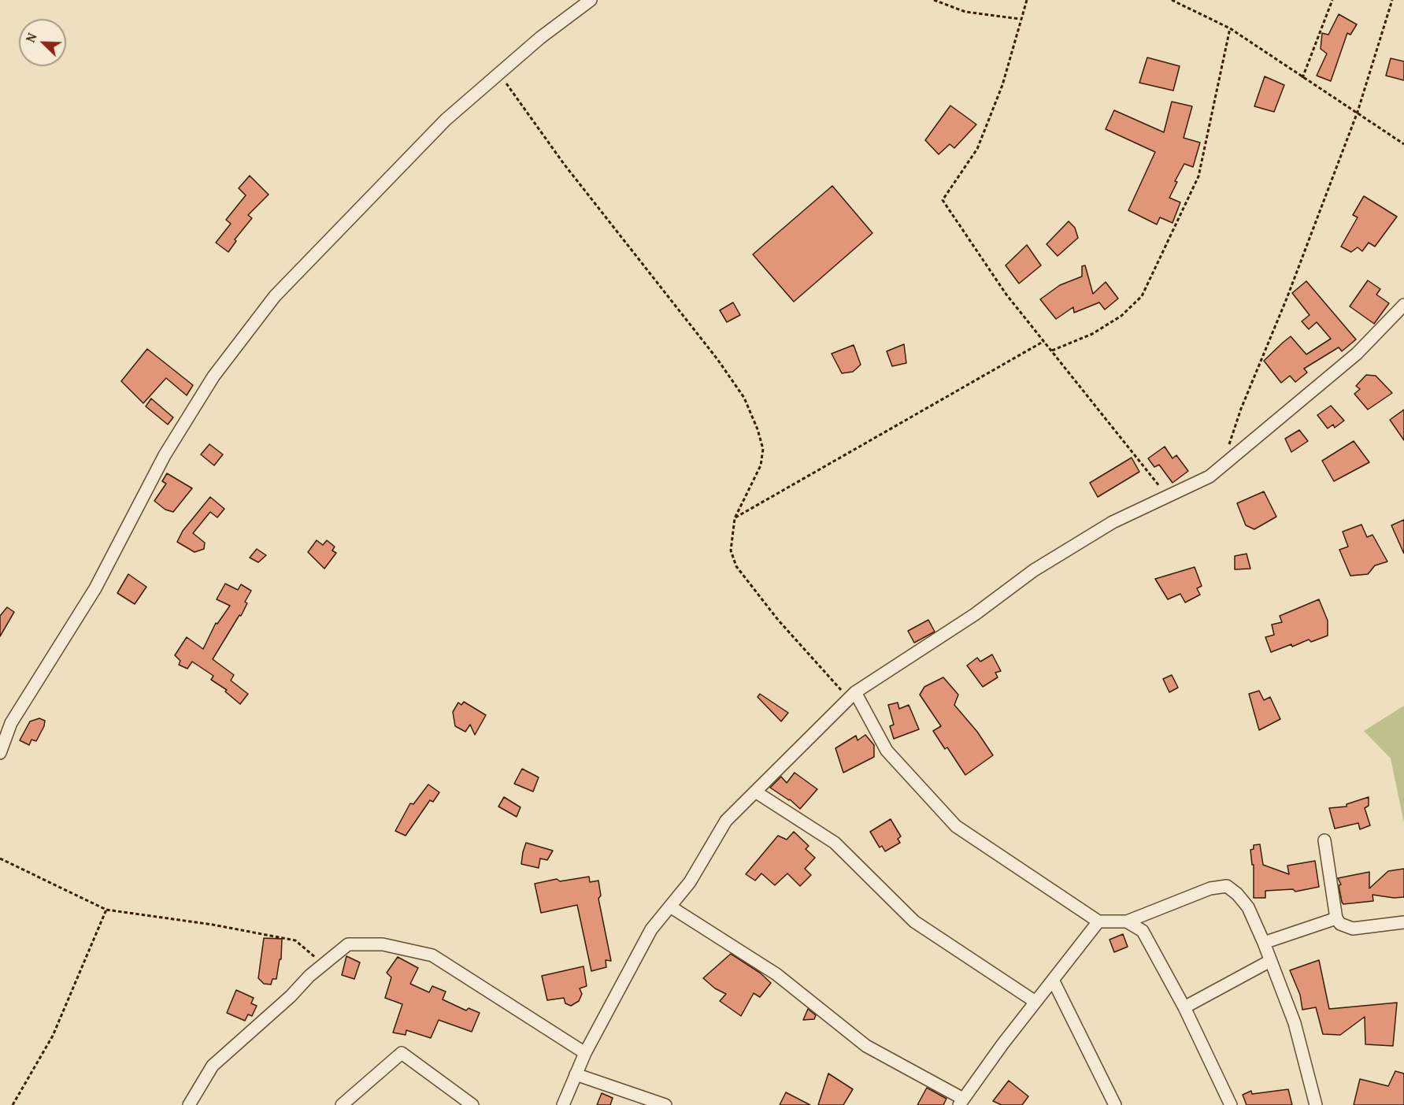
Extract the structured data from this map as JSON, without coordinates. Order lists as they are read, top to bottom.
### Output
{
  "north": "top left"
}
